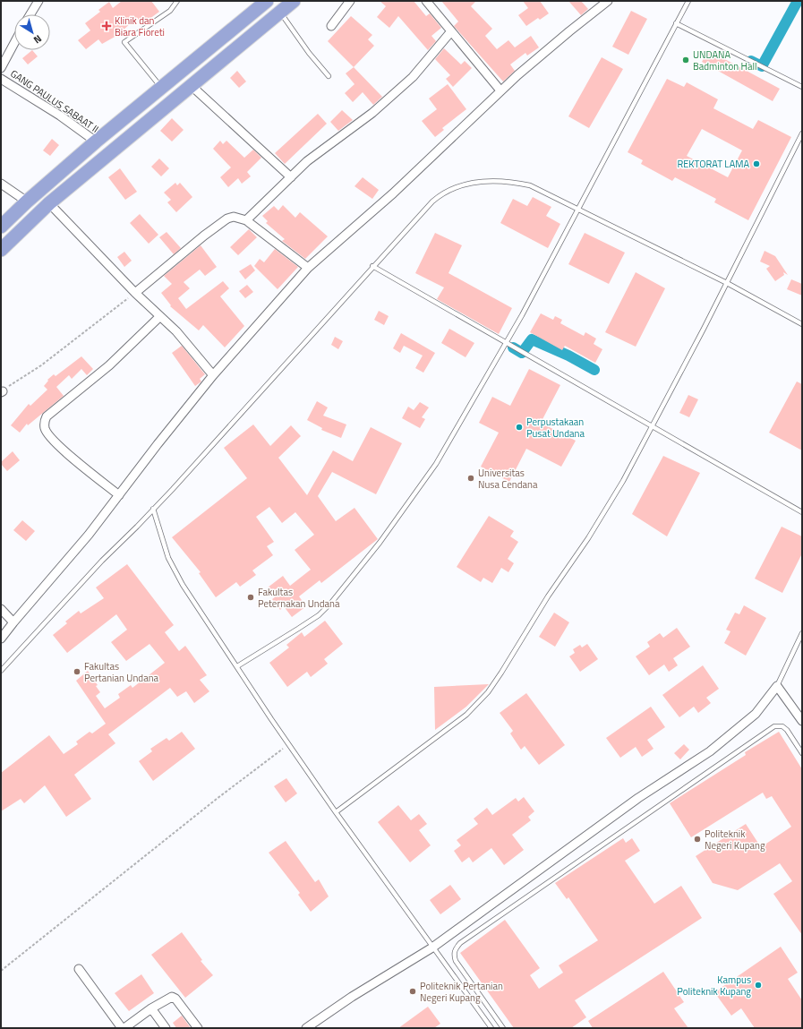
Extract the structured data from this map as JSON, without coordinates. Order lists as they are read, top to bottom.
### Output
{
  "streets": {
    "street": ["GANG PAULUS SABAAT II"]
  },
  "places": {
    "health": ["Klinik dan Biara Fioreti"],
    "other": [
      "UNDANA Badminton Hall",
      "REKTORAT LAMA",
      "Perpustakaan Pusat Undana",
      "Universitas Nusa Cendana",
      "Fakultas Peternakan Undana",
      "Fakultas Pertanian Undana",
      "Politeknik Negeri Kupang",
      "Kampus Politeknik Kupang",
      "Politeknik Pertanian Negeri Kupang"
    ]
  },
  "north": "bottom right"
}
